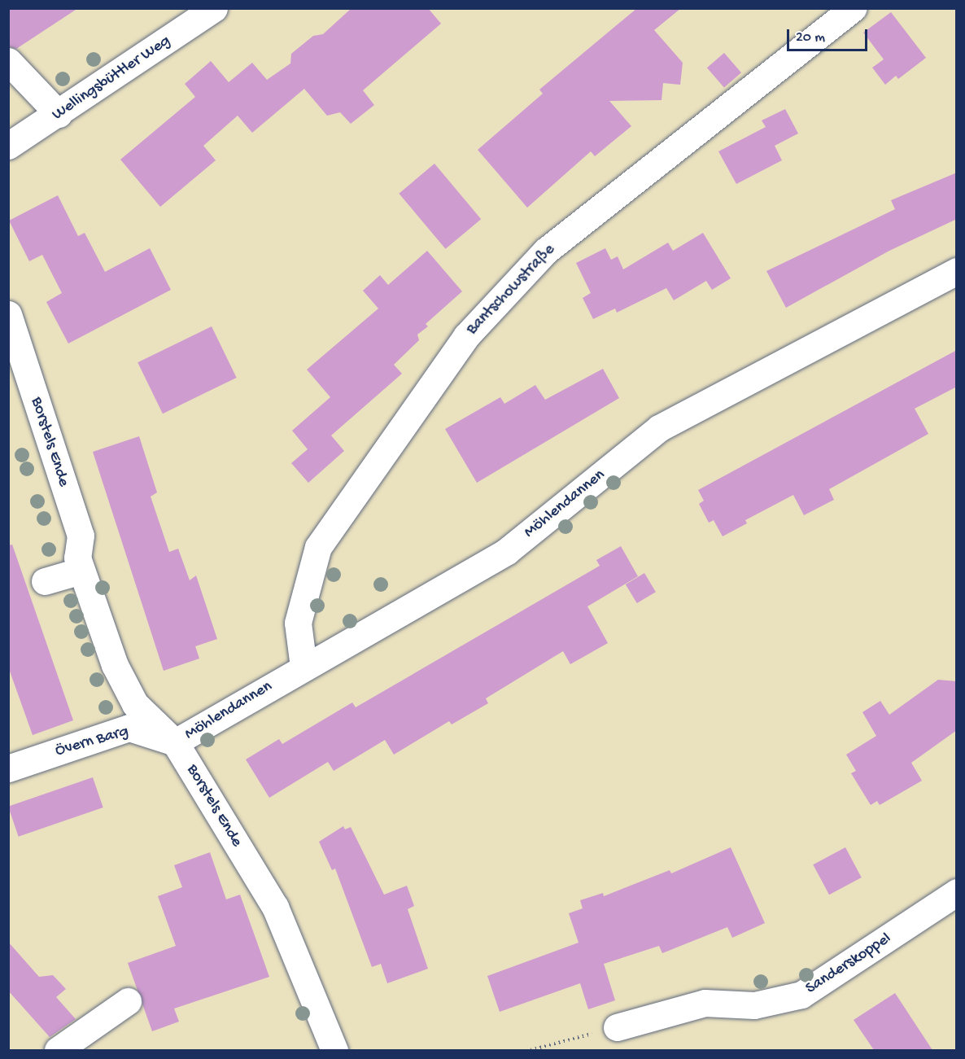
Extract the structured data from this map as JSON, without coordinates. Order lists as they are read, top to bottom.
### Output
{
  "streets": {
    "street": [
      "Wellingsbüttler Weg",
      "Bantschowstraße",
      "Borstels Ende",
      "Möhlendannen",
      "Övern Barg",
      "Sanderskoppel"
    ]
  },
  "crossings": [
    ["Bantschowstraße", "Möhlendannen"],
    ["Borstels Ende", "Möhlendannen"],
    ["Borstels Ende", "Övern Barg"],
    ["Möhlendannen", "Övern Barg"]
  ],
  "scale_bar": "20 m"
}
